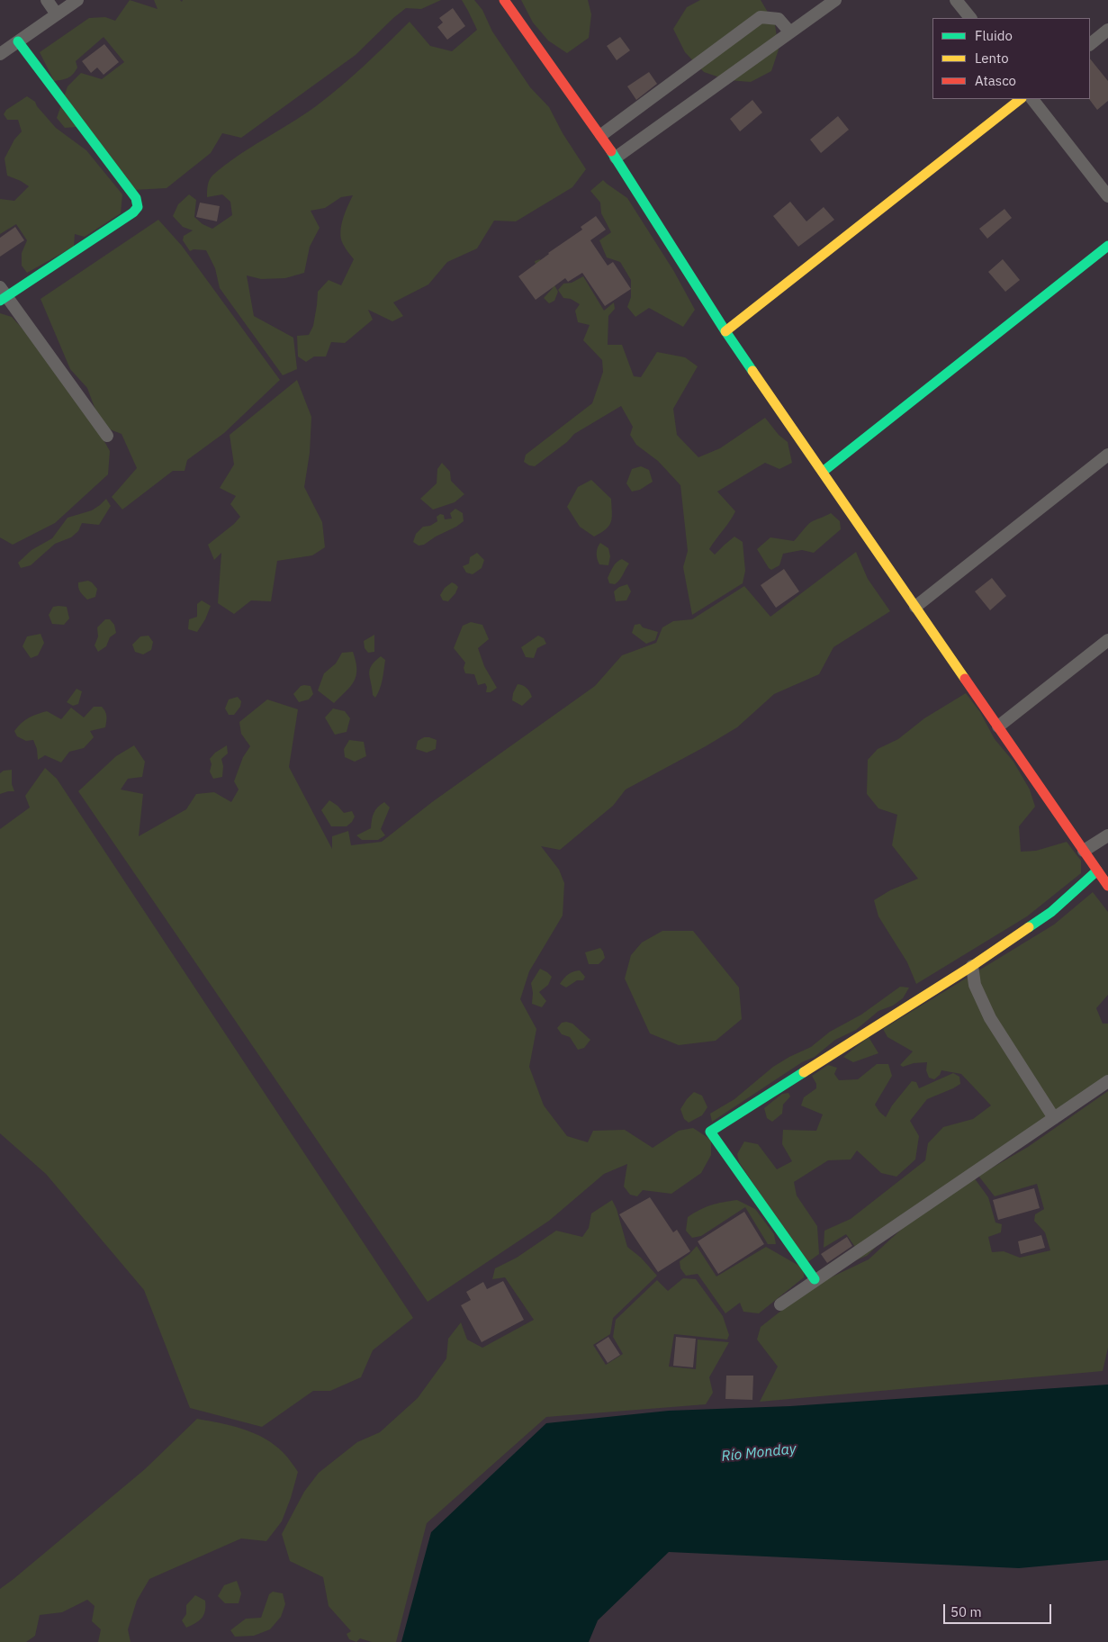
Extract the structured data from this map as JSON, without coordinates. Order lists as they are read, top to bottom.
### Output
{
  "water": ["Río Monday"],
  "legend": ["Fluido", "Lento", "Atasco"],
  "scale_bar": "50 m"
}
